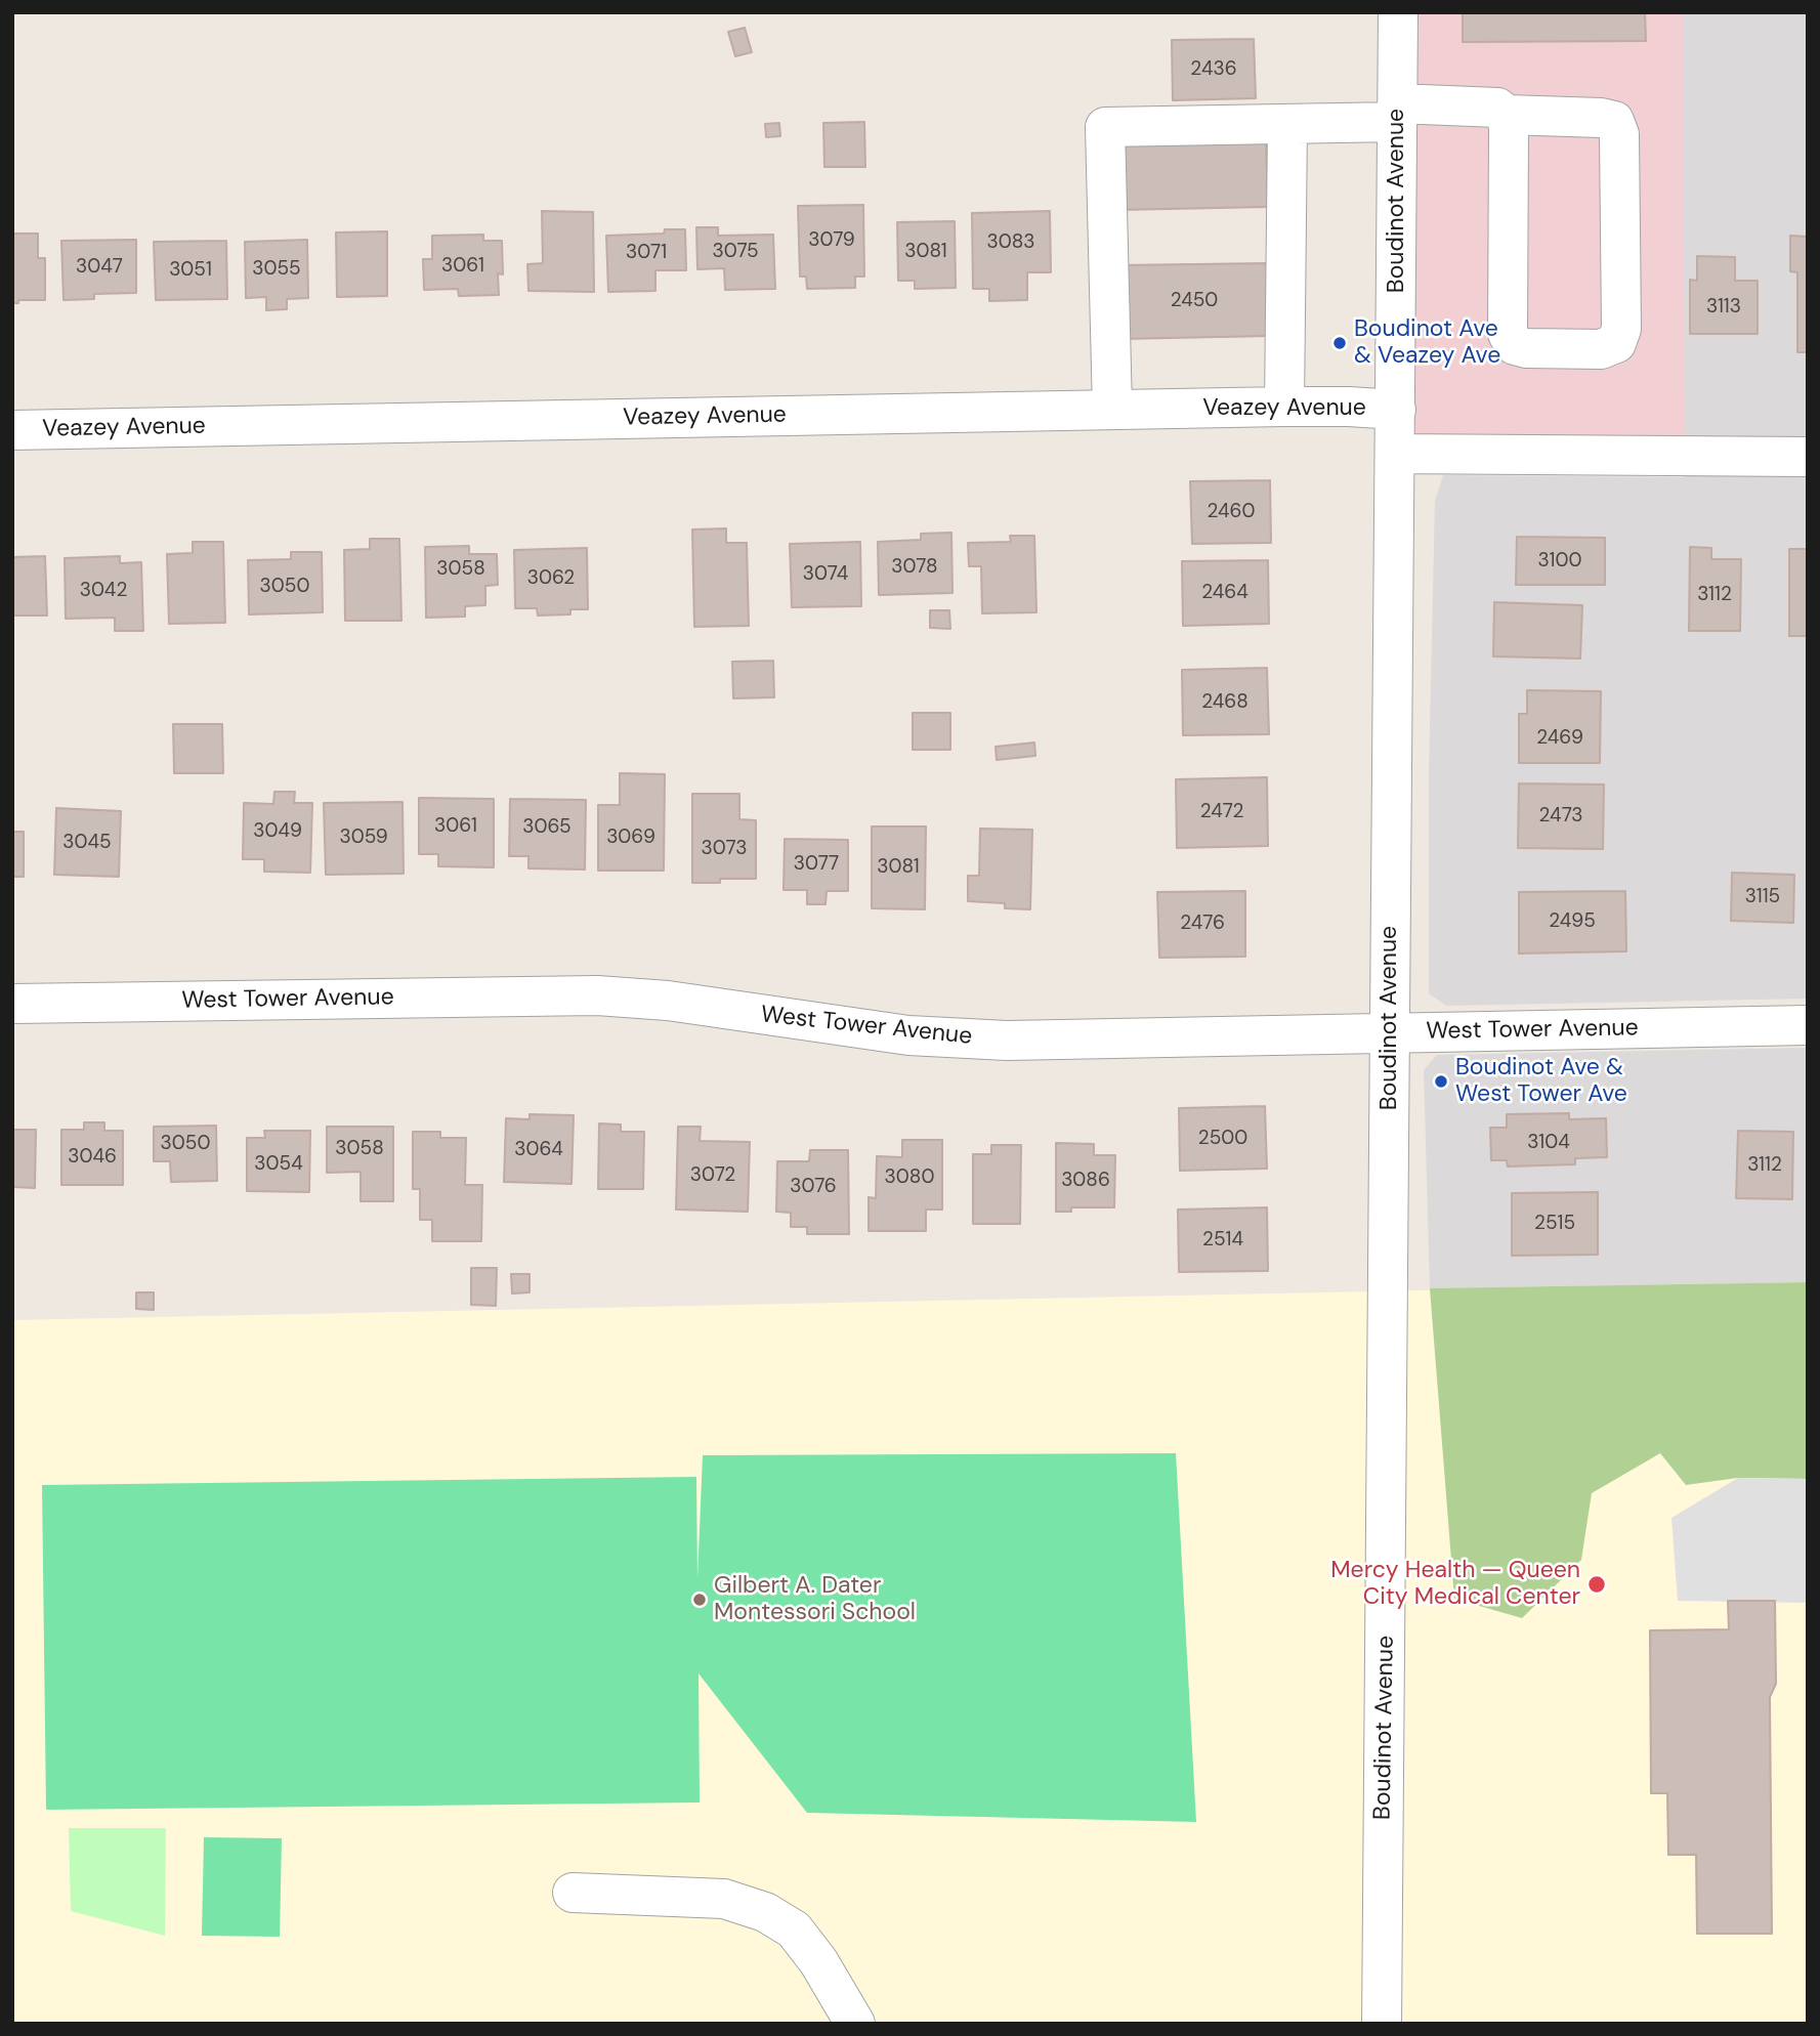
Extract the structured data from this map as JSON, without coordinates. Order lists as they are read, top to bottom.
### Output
{
  "streets": {
    "street": ["Boudinot Avenue", "Veazey Avenue", "West Tower Avenue"]
  },
  "crossings": [
    ["Boudinot Avenue", "Veazey Avenue"],
    ["Boudinot Avenue", "West Tower Avenue"]
  ],
  "places": [
    "Boudinot Ave & Veazey Ave",
    "Boudinot Ave & West Tower Ave",
    "Mercy Health — Queen City Medical Center",
    "Gilbert A. Dater Montessori School"
  ],
  "house_numbers": [
    "2436",
    "3079",
    "3083",
    "3075",
    "3081",
    "3071",
    "3061",
    "3047",
    "3055",
    "3051",
    "2450",
    "3113",
    "2460",
    "3100",
    "3078",
    "3058",
    "3074",
    "3062",
    "3050",
    "3042",
    "2464",
    "3112",
    "2468",
    "2469",
    "2472",
    "2473",
    "3061",
    "3065",
    "3049",
    "3059",
    "3069",
    "3045",
    "3073",
    "3077",
    "3081",
    "3115",
    "2495",
    "2476",
    "2500",
    "3104",
    "3050",
    "3058",
    "3064",
    "3046",
    "3054",
    "3112",
    "3072",
    "3080",
    "3086",
    "3076",
    "2515",
    "2514"
  ]
}
